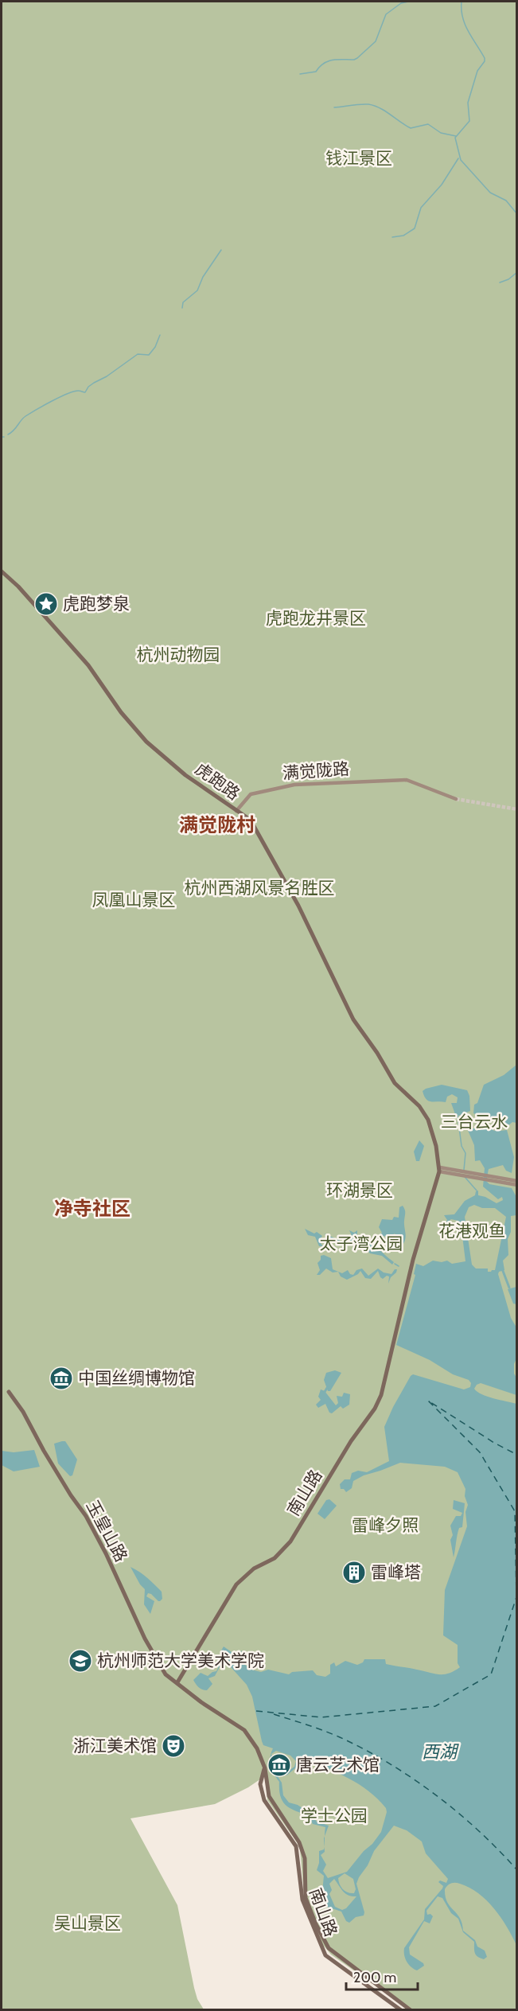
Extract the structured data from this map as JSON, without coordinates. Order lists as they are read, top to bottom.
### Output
{
  "streets": {
    "main road": [
      "满觉陇路",
      "虎跑路",
      "南山路",
      "玉皇山路"
    ]
  },
  "crossings": [
    ["满觉陇路", "虎跑路"],
    ["虎跑路", "南山路"],
    ["南山路", "玉皇山路"]
  ],
  "districts": ["满觉陇村", "净寺社区"],
  "water": ["西湖"],
  "parks": [
    "钱江景区",
    "虎跑龙井景区",
    "杭州动物园",
    "杭州西湖风景名胜区",
    "凤凰山景区",
    "三台云水",
    "环湖景区",
    "花港观鱼",
    "太子湾公园",
    "雷峰夕照",
    "学士公园",
    "吴山景区"
  ],
  "places": {
    "place": ["虎跑梦泉"],
    "museum": ["中国丝绸博物馆", "唐云艺术馆"],
    "building": ["雷峰塔"],
    "school or university": ["杭州师范大学美术学院"],
    "theatre": ["浙江美术馆"]
  },
  "scale_bar": "200 m"
}
